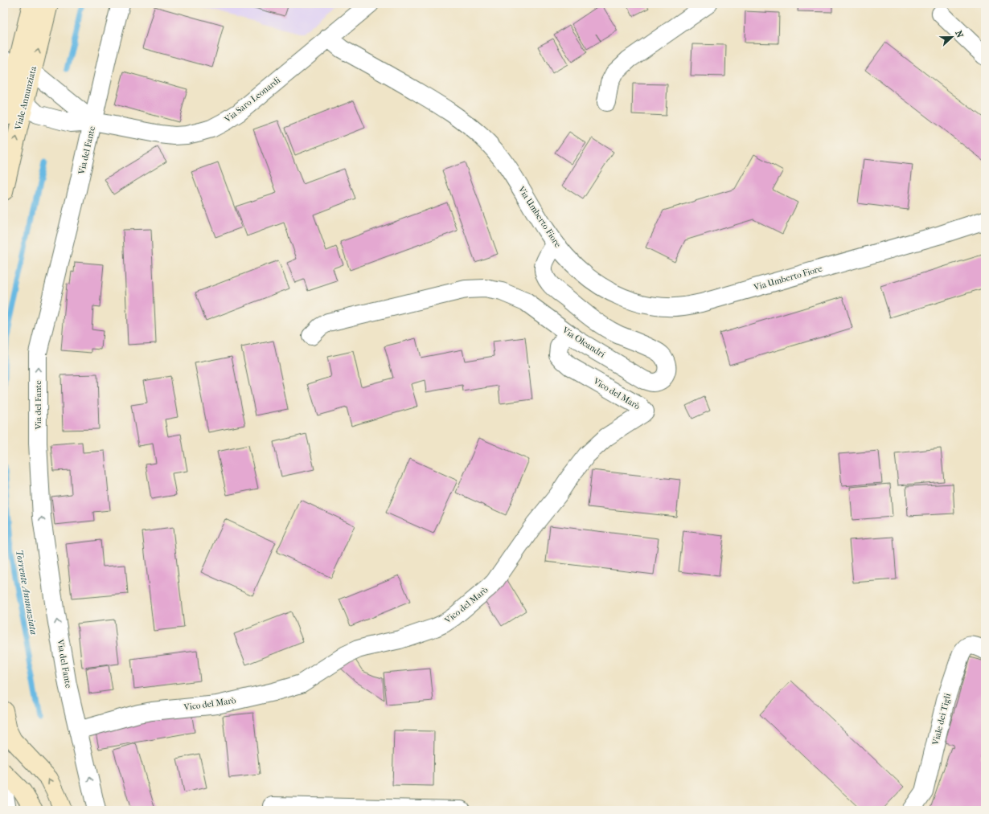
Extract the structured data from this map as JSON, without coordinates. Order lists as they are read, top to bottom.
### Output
{
  "streets": {
    "main road": ["Viale Annunziata"],
    "street": [
      "Via Saro Leonardi",
      "Via del Fante",
      "Via Umberto Fiore",
      "Via Oleandri",
      "Vico del Marò",
      "Viale dei Tigli"
    ]
  },
  "crossings": [
    ["Via Saro Leonardi", "Via del Fante"],
    ["Via Saro Leonardi", "Via Umberto Fiore"],
    ["Via del Fante", "Vico del Marò"],
    ["Via Umberto Fiore", "Via Oleandri"],
    ["Via Oleandri", "Vico del Marò"]
  ],
  "one_way": ["Via del Fante"],
  "water": ["Torrente Annunziata"],
  "north": "right"
}
